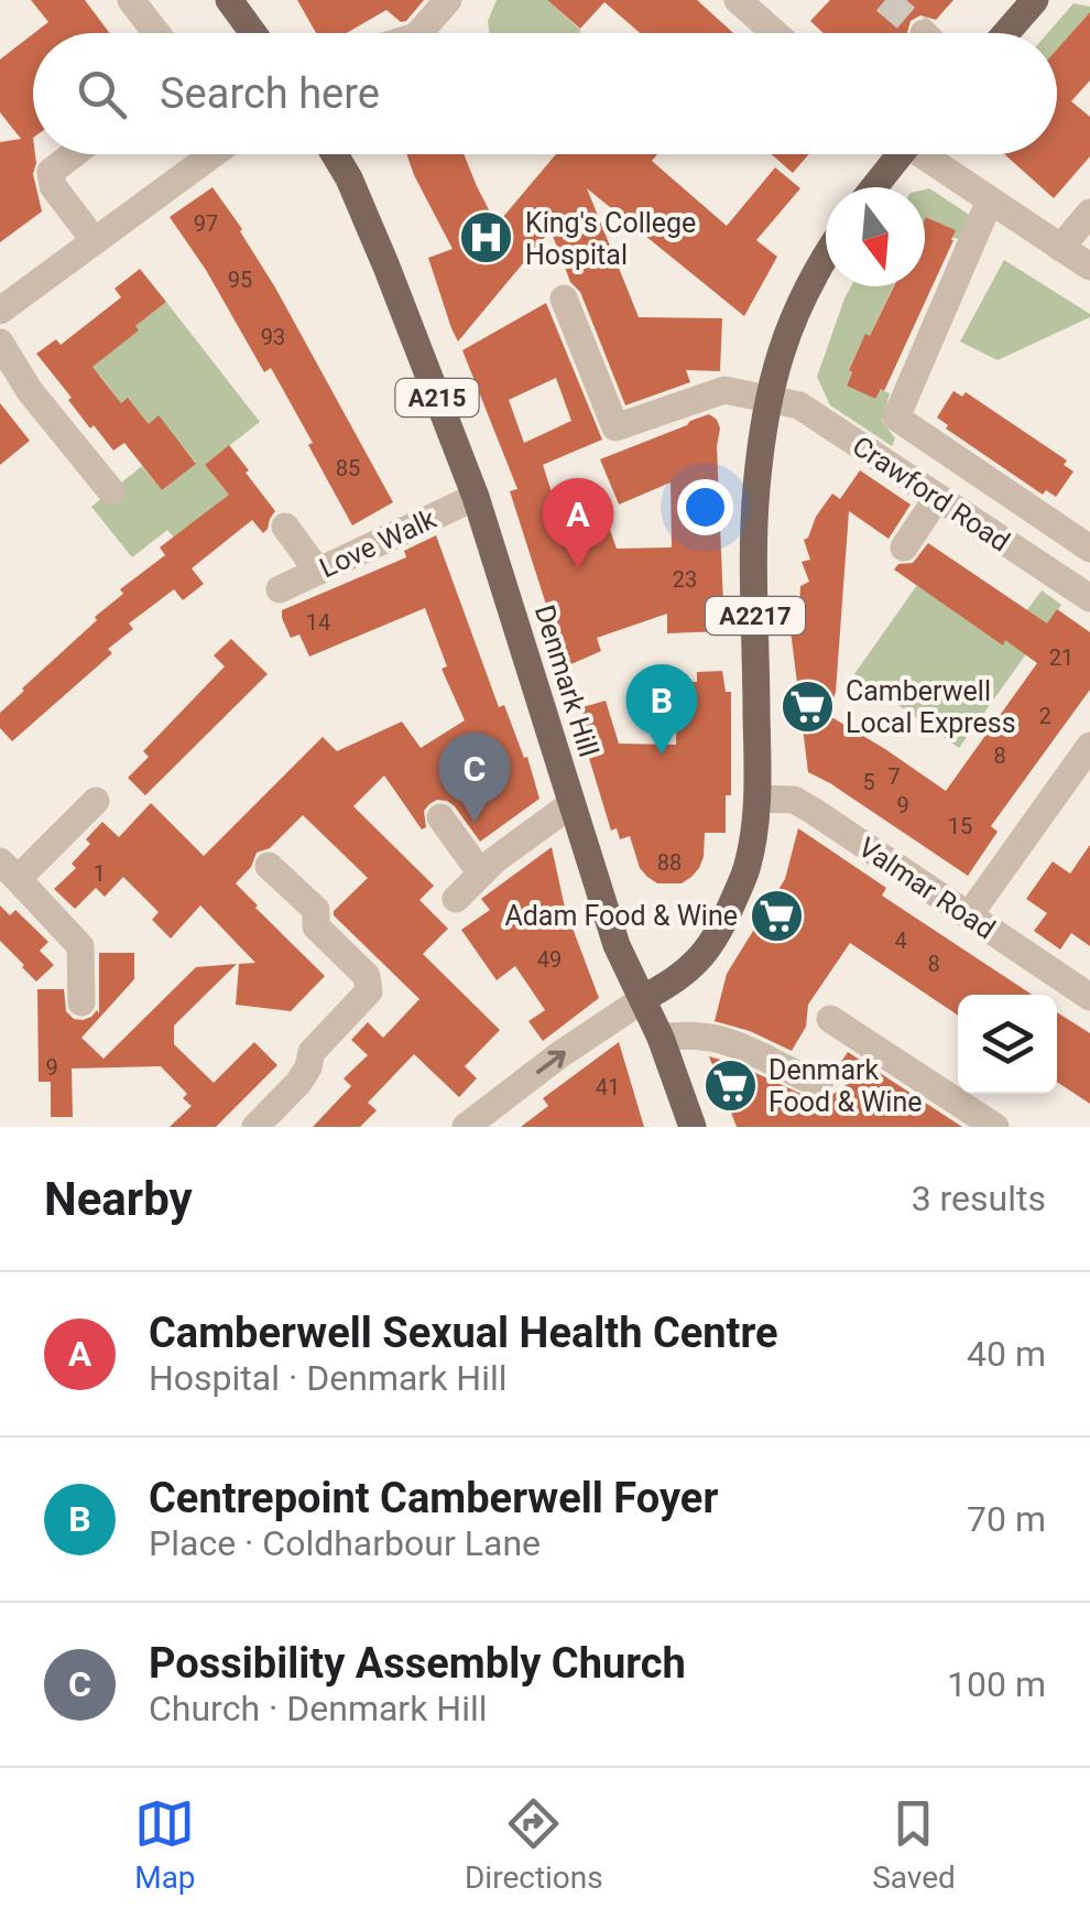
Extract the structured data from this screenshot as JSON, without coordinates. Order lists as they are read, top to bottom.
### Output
{
  "streets": {
    "main road": ["A215", "A2217", "Denmark Hill"],
    "street": ["Crawford Road", "Love Walk", "Valmar Road"]
  },
  "crossings": [
    ["Crawford Road", "A2217"],
    ["Love Walk", "Denmark Hill"],
    ["A2217", "Denmark Hill"],
    ["A2217", "Valmar Road"]
  ],
  "places": {
    "hospital": ["King's College Hospital"],
    "supermarket": ["Camberwell Local Express", "Adam Food & Wine", "Denmark Food & Wine"]
  },
  "house_numbers": [
    "97",
    "95",
    "93",
    "85",
    "23",
    "14",
    "21",
    "2",
    "8",
    "7",
    "5",
    "9",
    "15",
    "88",
    "1",
    "4",
    "49",
    "8",
    "9",
    "41"
  ],
  "north": "bottom",
  "page": {
    "search": "Search here",
    "pins": ["A", "B", "C"],
    "heading": ["Nearby", "3 results"],
    "list": [
      {
        "mark": "A",
        "name": "Camberwell Sexual Health Centre",
        "note": "Hospital · Denmark Hill",
        "value": "40 m"
      },
      {
        "mark": "B",
        "name": "Centrepoint Camberwell Foyer",
        "note": "Place · Coldharbour Lane",
        "value": "70 m"
      },
      {
        "mark": "C",
        "name": "Possibility Assembly Church",
        "note": "Church · Denmark Hill",
        "value": "100 m"
      }
    ],
    "nav": ["Map", "Directions", "Saved"]
  }
}
